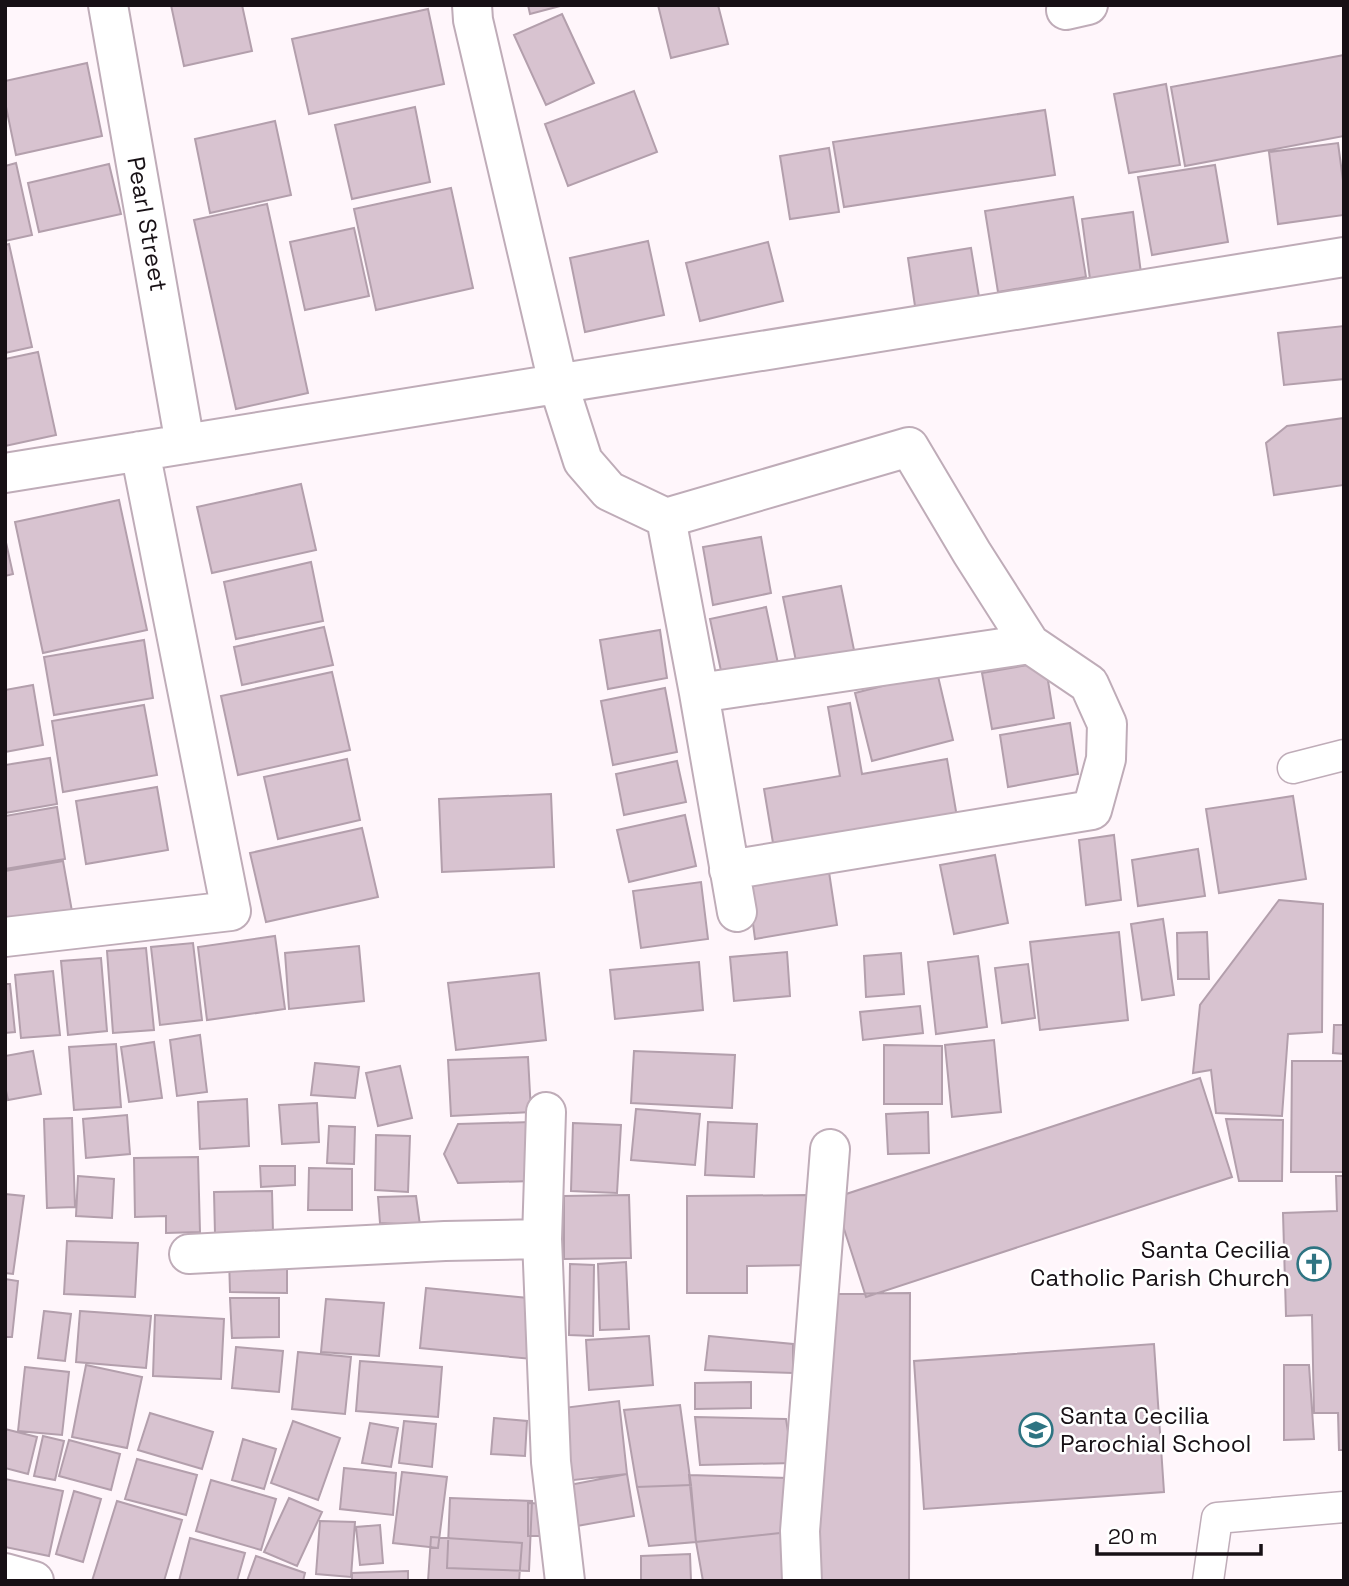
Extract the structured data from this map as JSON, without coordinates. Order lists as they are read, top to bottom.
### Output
{
  "streets": {
    "street": ["Pearl Street"]
  },
  "places": {
    "church": ["Santa Cecilia Catholic Parish Church"],
    "school or university": ["Santa Cecilia Parochial School"]
  },
  "scale_bar": "20 m"
}
